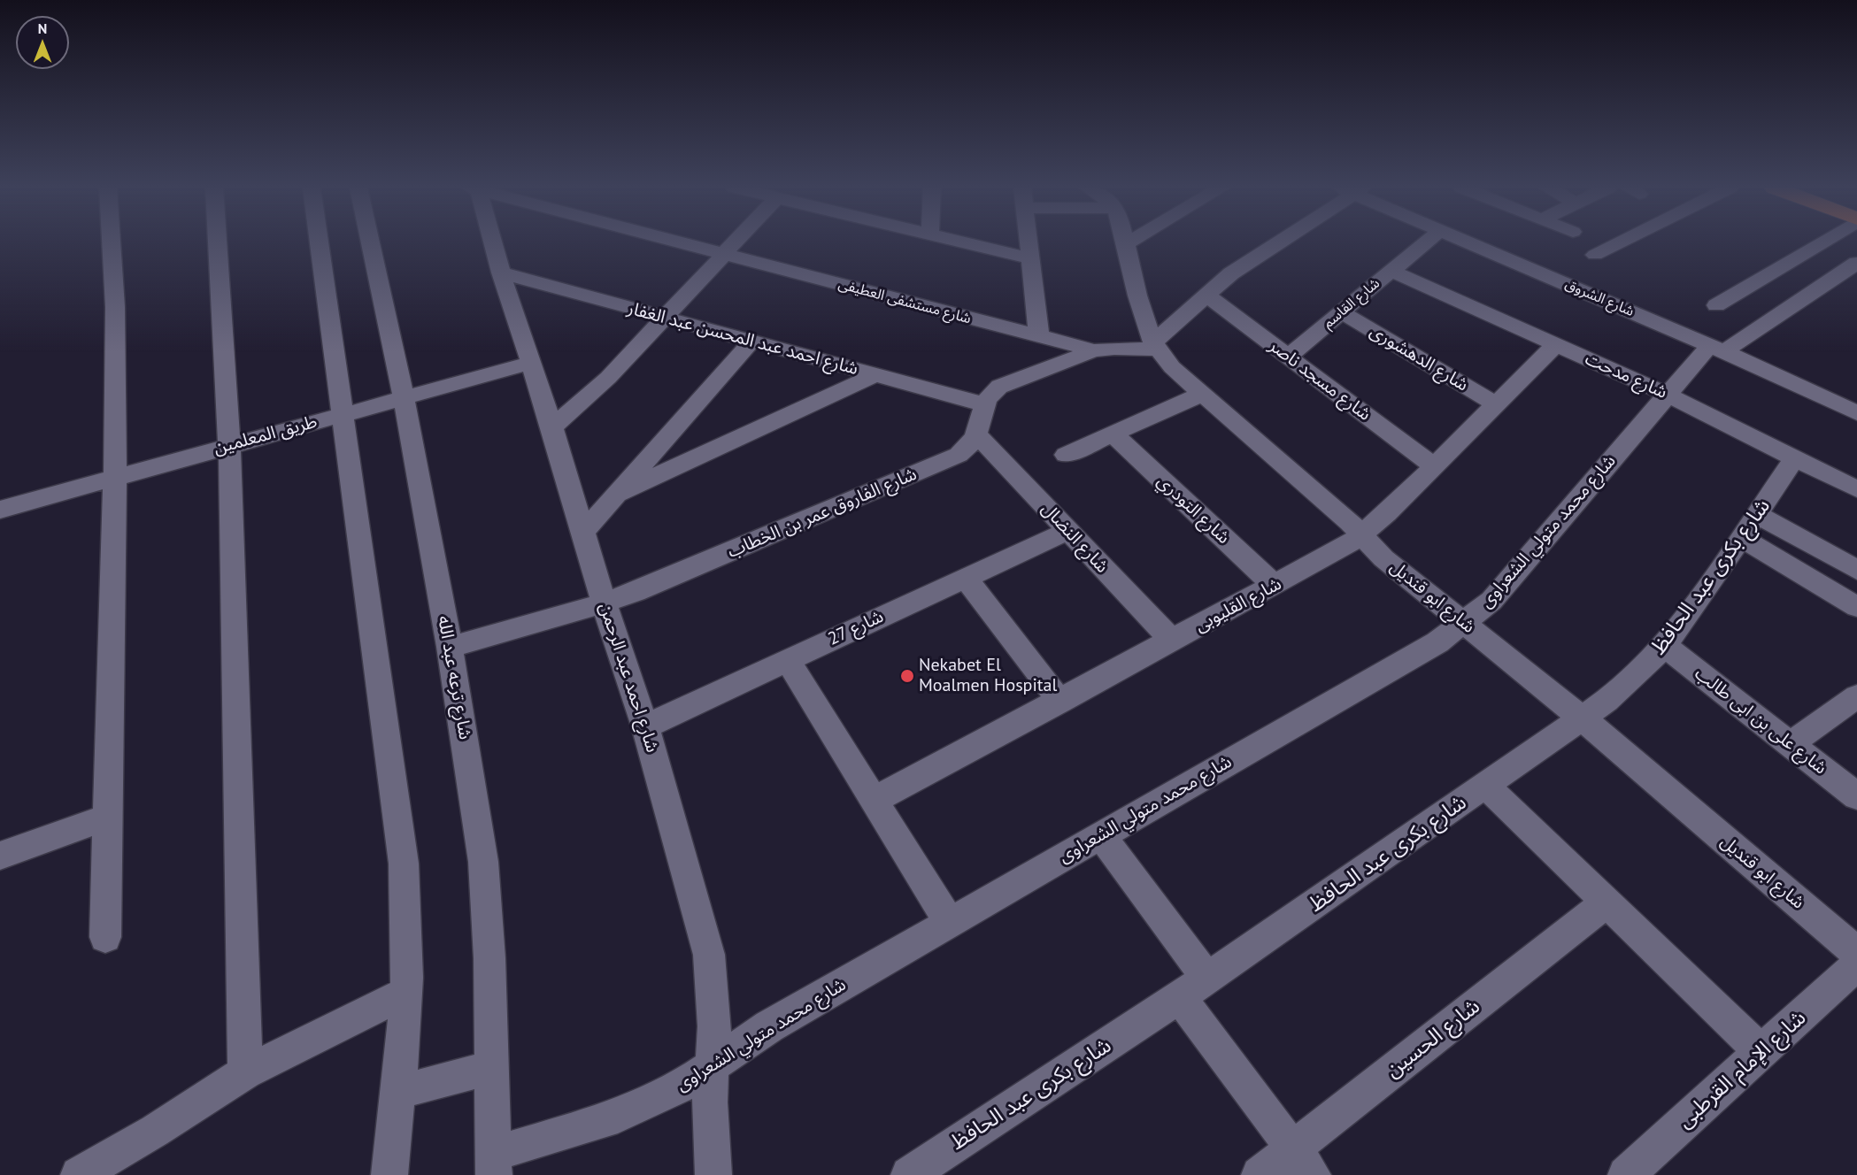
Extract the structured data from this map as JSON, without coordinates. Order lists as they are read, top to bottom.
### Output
{
  "streets": {
    "street": [
      "شارع الشروق",
      "شارع مستشفى العطيفى",
      "شارع القاسم",
      "شارع احمد عبد المحسن عبد الغفار",
      "شارع الدهشورى",
      "شارع مدحت",
      "شارع مسجد ناصر",
      "طريق المعلمين",
      "شارع التودري",
      "شارع الفاروق عمر بن الخطاب",
      "شارع محمد متولي الشعراوى",
      "شارع النضال",
      "شارع بكرى عبد الحافظ",
      "شارع ابو قنديل",
      "شارع القليوبى",
      "شارع 27",
      "شارع ترعه عبد الله",
      "شارع احمد عبد الرحمن",
      "شارع على بن ابى طالب",
      "شارع الحسين",
      "شارع الإمام القرطبى"
    ]
  },
  "crossings": [
    ["شارع الشروق", "شارع محمد متولي الشعراوى"],
    ["شارع القاسم", "شارع الدهشورى"],
    ["شارع القاسم", "شارع مدحت"],
    ["شارع القاسم", "شارع مسجد ناصر"],
    ["شارع احمد عبد المحسن عبد الغفار", "شارع احمد عبد الرحمن"],
    ["شارع الدهشورى", "شارع القليوبى"],
    ["شارع مدحت", "شارع محمد متولي الشعراوى"],
    ["شارع مدحت", "شارع بكرى عبد الحافظ"],
    ["شارع مدحت", "شارع القليوبى"],
    ["شارع مسجد ناصر", "شارع القليوبى"],
    ["طريق المعلمين", "شارع ترعه عبد الله"],
    ["طريق المعلمين", "شارع احمد عبد الرحمن"],
    ["شارع التودري", "شارع القليوبى"],
    ["شارع الفاروق عمر بن الخطاب", "شارع النضال"],
    ["شارع الفاروق عمر بن الخطاب", "شارع ترعه عبد الله"],
    ["شارع الفاروق عمر بن الخطاب", "شارع احمد عبد الرحمن"],
    ["شارع محمد متولي الشعراوى", "شارع ابو قنديل"],
    ["شارع محمد متولي الشعراوى", "شارع ترعه عبد الله"],
    ["شارع محمد متولي الشعراوى", "شارع احمد عبد الرحمن"],
    ["شارع النضال", "شارع القليوبى"],
    ["شارع النضال", "شارع 27"],
    ["شارع بكرى عبد الحافظ", "شارع ابو قنديل"],
    ["شارع بكرى عبد الحافظ", "شارع على بن ابى طالب"],
    ["شارع ابو قنديل", "شارع القليوبى"],
    ["شارع 27", "شارع احمد عبد الرحمن"]
  ],
  "places": ["Nekabet El Moalmen Hospital"],
  "north": "top"
}
